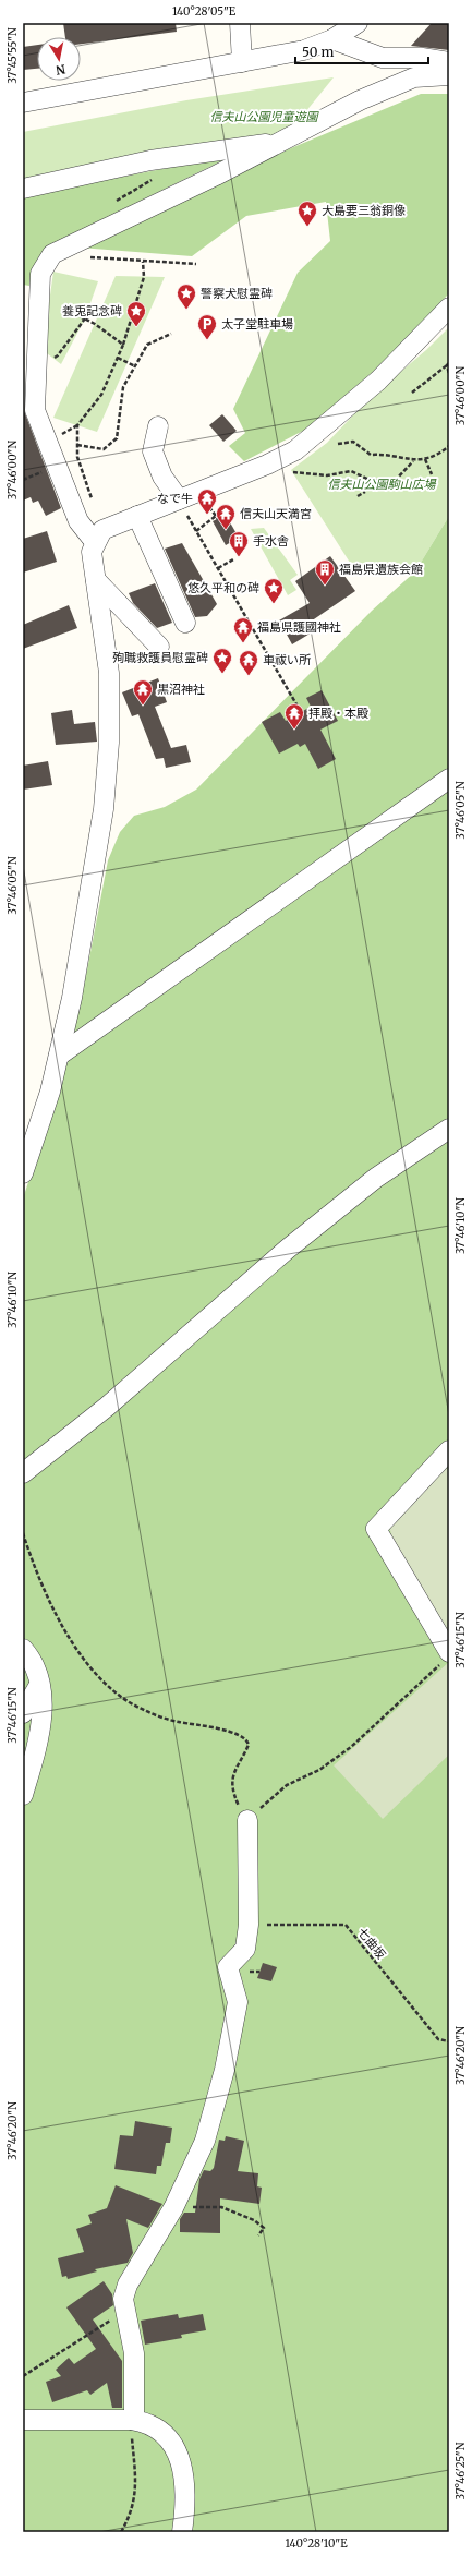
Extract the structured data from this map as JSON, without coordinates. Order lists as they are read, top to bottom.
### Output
{
  "streets": {
    "path": ["七曲坂"]
  },
  "parks": ["信夫山公園児童遊園", "信夫山公園駒山広場"],
  "places": {
    "place": [
      "大島要三翁銅像",
      "警察犬慰霊碑",
      "養兎記念碑",
      "悠久平和の碑",
      "殉職救護員慰霊碑"
    ],
    "parking": ["太子堂駐車場"],
    "temple": [
      "なで牛",
      "信夫山天満宮",
      "福島県護國神社",
      "車祓い所",
      "黒沼神社",
      "拝殿・本殿"
    ],
    "building": ["手水舎", "福島県遺族会館"]
  },
  "scale_bar": "50 m",
  "north": "bottom",
  "coordinates": [
    "140°28'05\"E",
    "37°45'55\"N",
    "37°46'00\"N",
    "37°46'05\"N",
    "37°46'10\"N",
    "37°46'15\"N",
    "37°46'20\"N",
    "37°46'25\"N",
    "140°28'10\"E"
  ]
}
